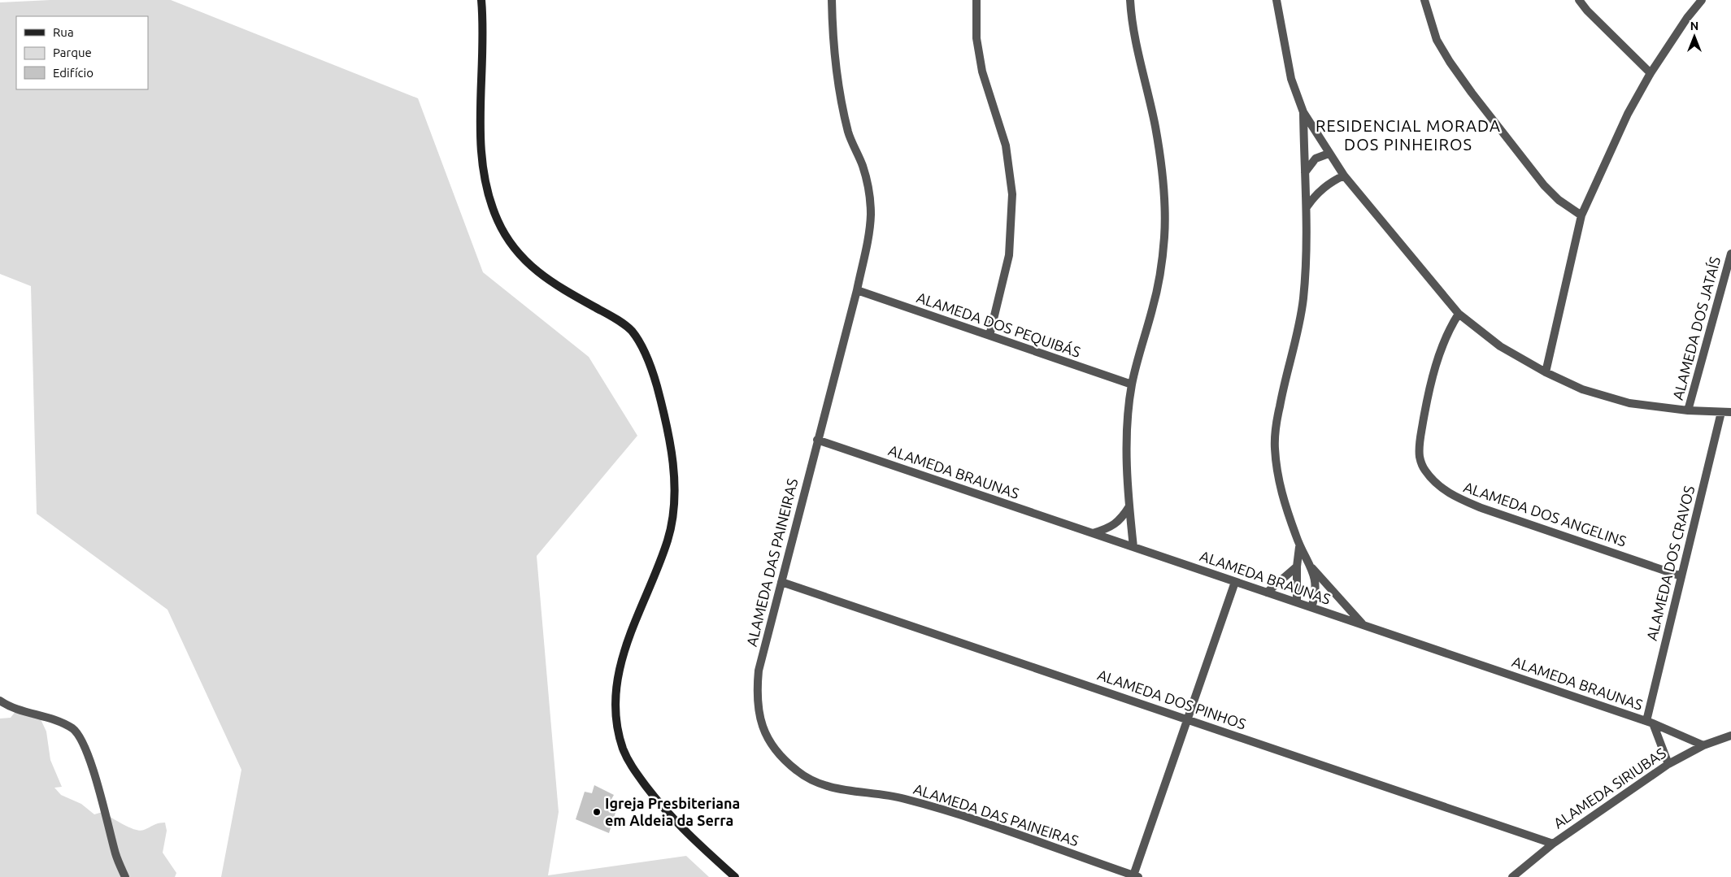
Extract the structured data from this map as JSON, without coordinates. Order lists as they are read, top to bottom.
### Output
{
  "streets": {
    "street": [
      "ALAMEDA DOS PEQUIBÁS",
      "ALAMEDA DOS JATAÍS",
      "ALAMEDA BRAUNAS",
      "ALAMEDA DOS ANGELINS",
      "ALAMEDA DAS PAINEIRAS",
      "ALAMEDA DOS CRAVOS",
      "ALAMEDA DOS PINHOS",
      "ALAMEDA SIRIUBAS"
    ]
  },
  "crossings": [
    ["ALAMEDA DOS PEQUIBÁS", "ALAMEDA DAS PAINEIRAS"],
    ["ALAMEDA BRAUNAS", "ALAMEDA DAS PAINEIRAS"],
    ["ALAMEDA BRAUNAS", "ALAMEDA DOS CRAVOS"],
    ["ALAMEDA BRAUNAS", "ALAMEDA SIRIUBAS"],
    ["ALAMEDA DOS ANGELINS", "ALAMEDA DOS CRAVOS"],
    ["ALAMEDA DAS PAINEIRAS", "ALAMEDA DOS PINHOS"],
    ["ALAMEDA DOS PINHOS", "ALAMEDA SIRIUBAS"]
  ],
  "districts": ["RESIDENCIAL MORADA DOS PINHEIROS"],
  "places": ["Igreja Presbiteriana em Aldeia da Serra"],
  "legend": ["Rua", "Parque", "Edifício"],
  "north": "top"
}
